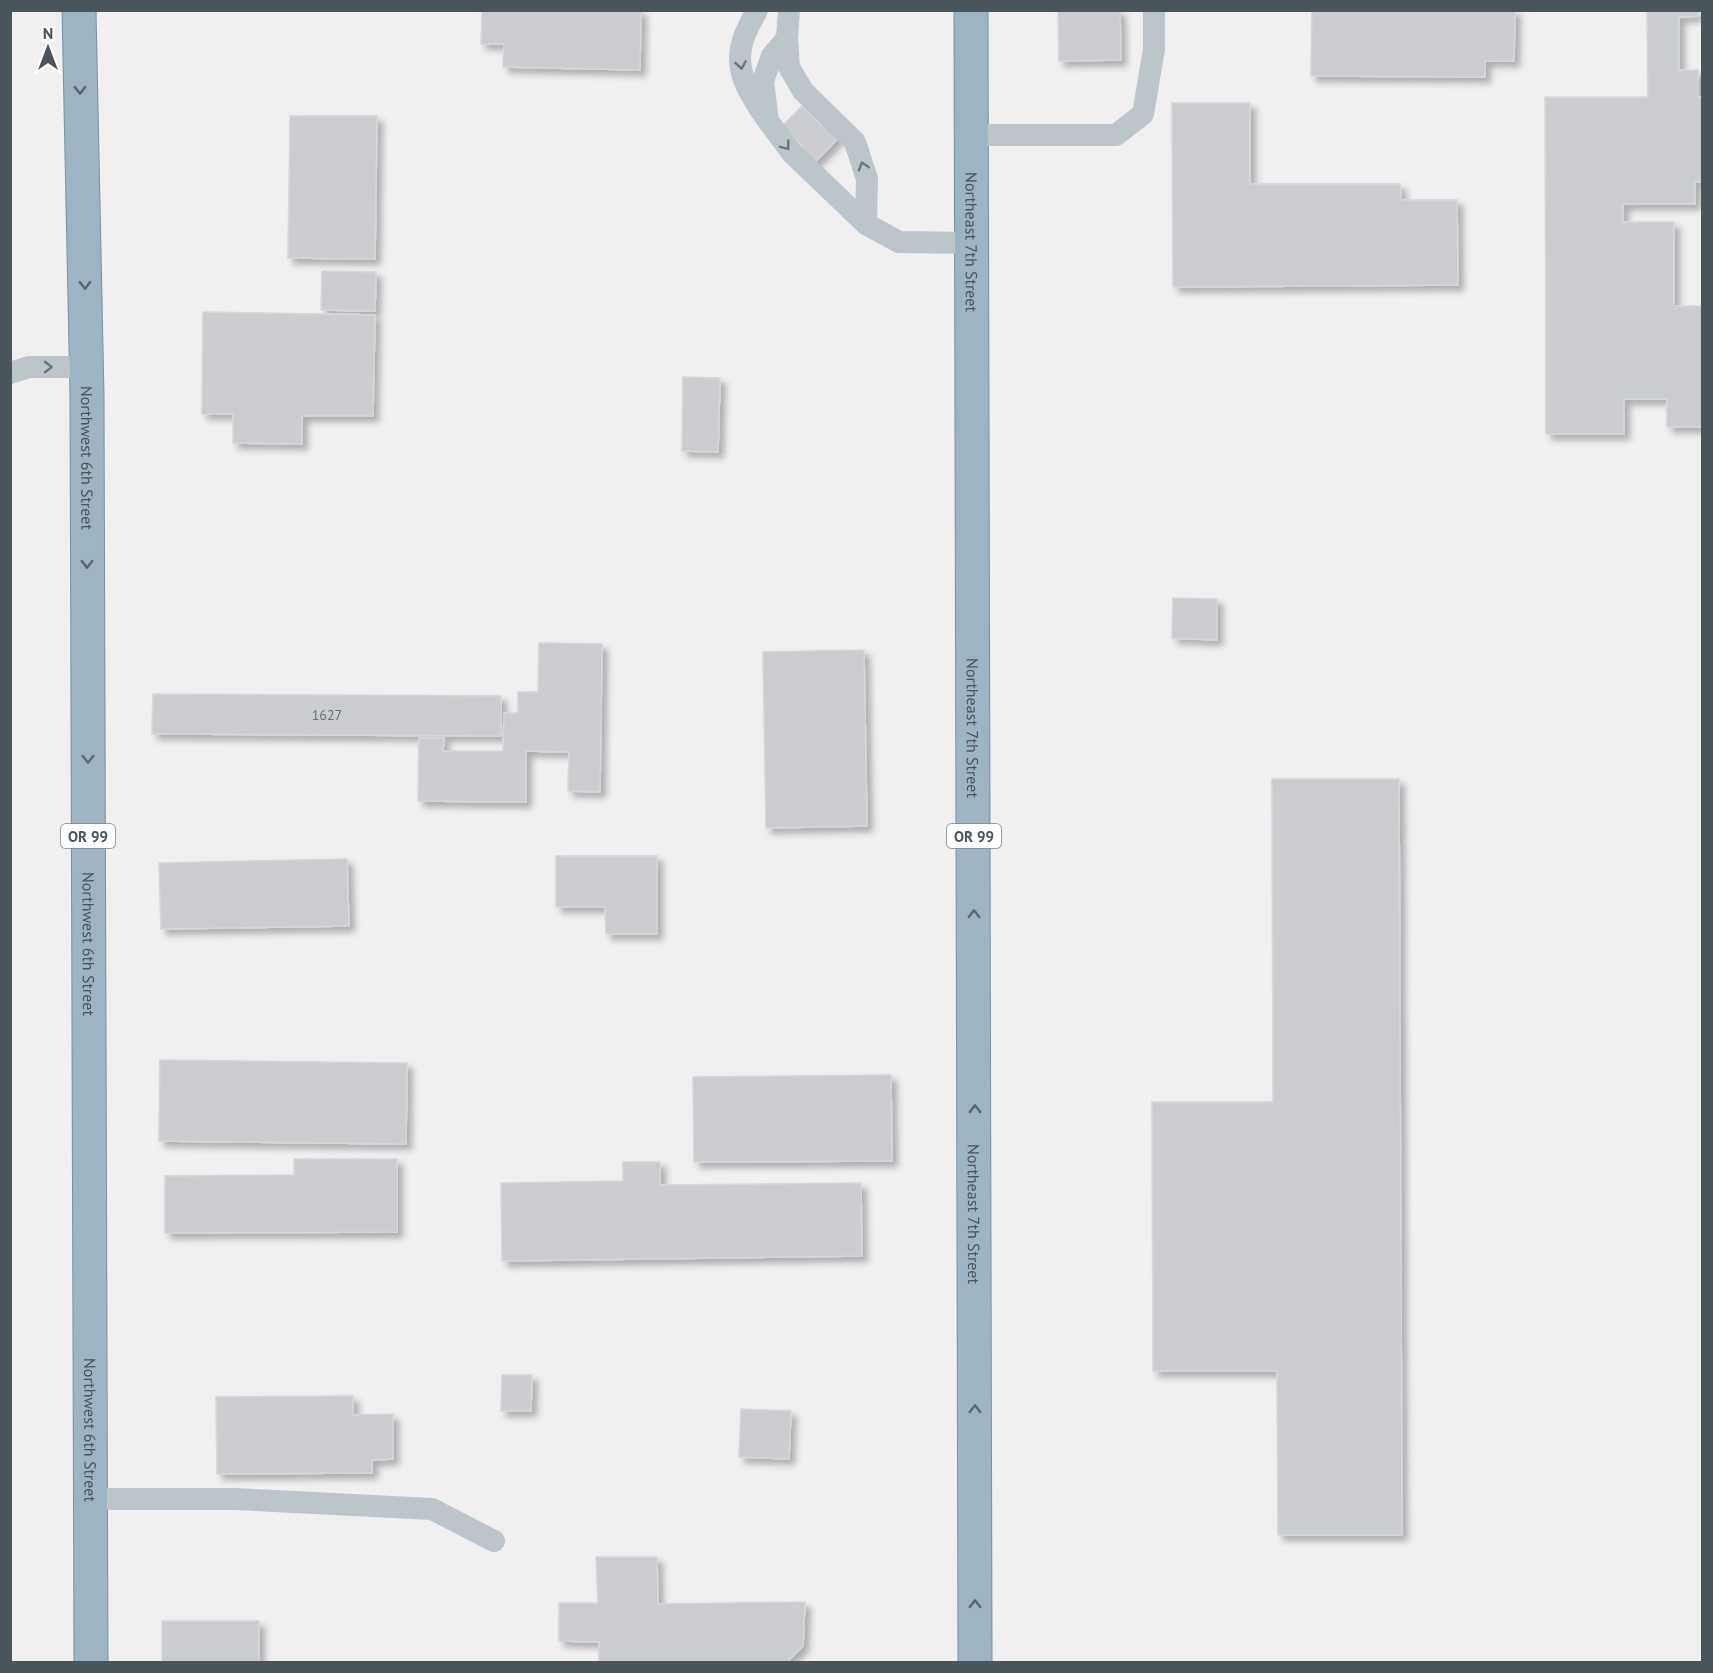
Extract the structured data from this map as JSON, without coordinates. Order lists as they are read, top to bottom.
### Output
{
  "streets": {
    "highway": ["Northeast 7th Street", "Northwest 6th Street", "OR 99"]
  },
  "one_way": ["Northeast 7th Street", "Northwest 6th Street"],
  "house_numbers": ["1627"],
  "north": "top"
}
